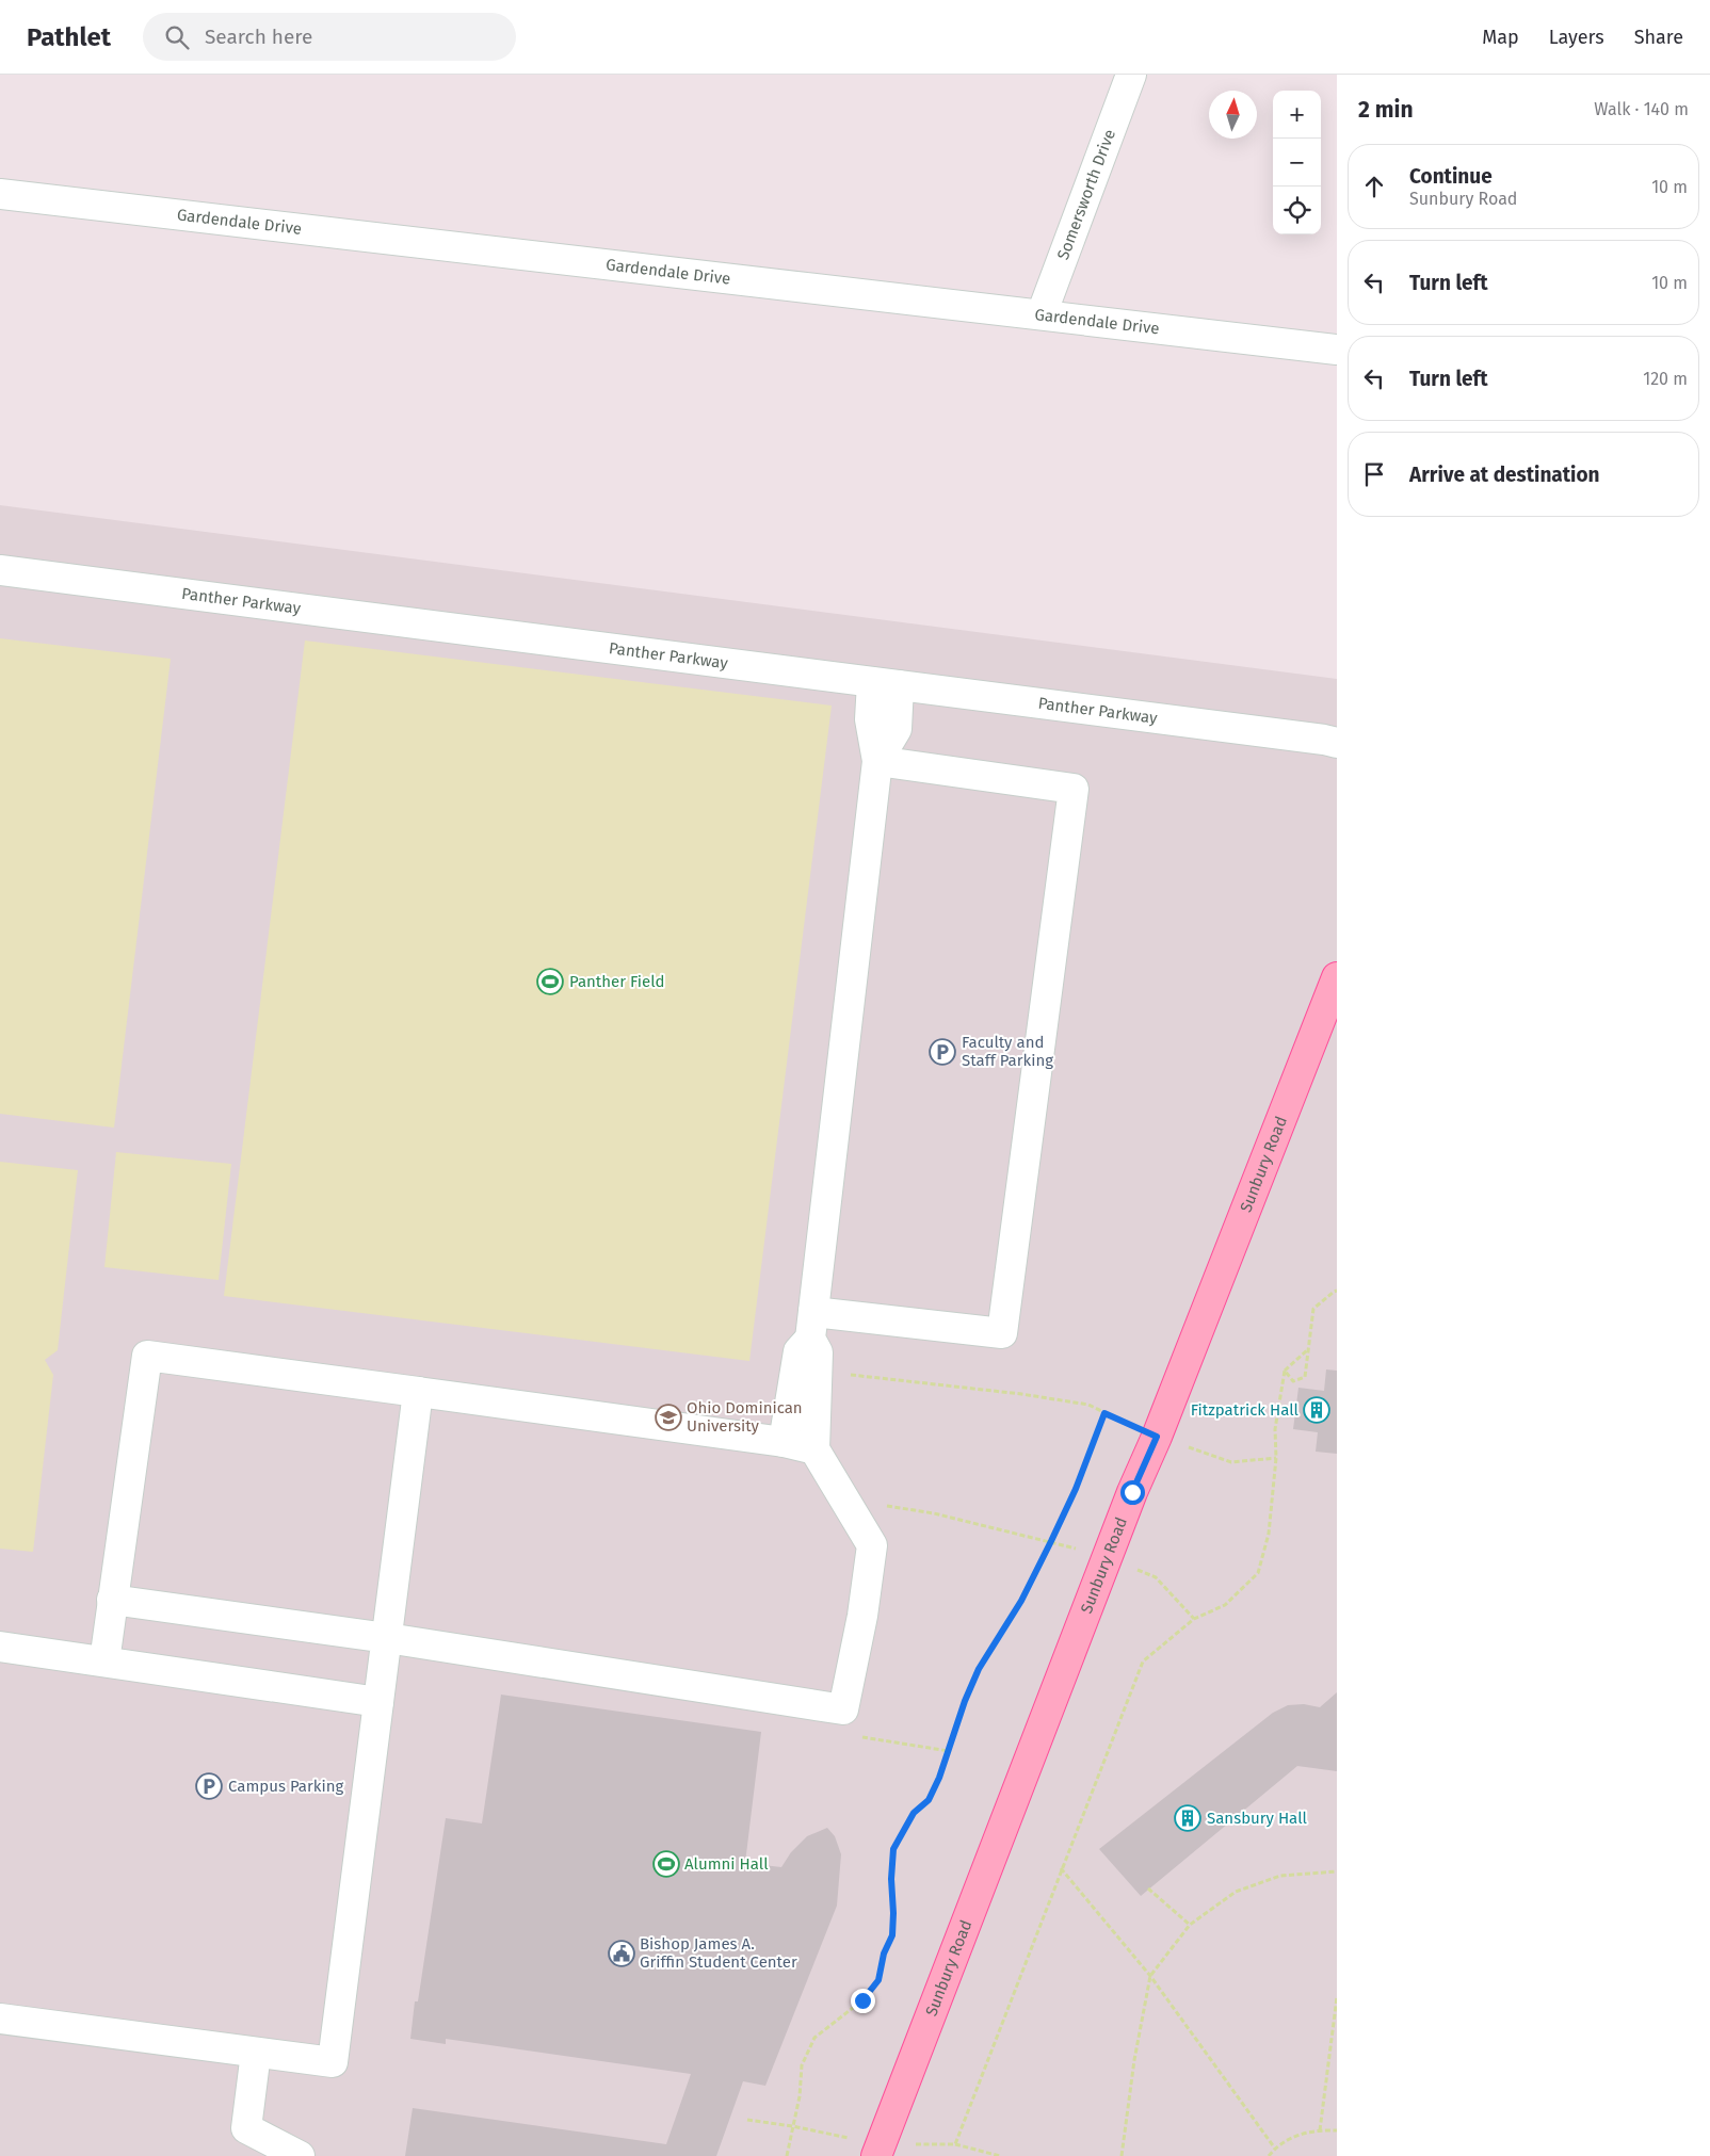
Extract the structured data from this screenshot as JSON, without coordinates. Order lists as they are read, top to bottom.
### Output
{
  "streets": {
    "main road": ["Sunbury Road"],
    "street": ["Somersworth Drive", "Gardendale Drive", "Panther Parkway"]
  },
  "crossings": [
    ["Somersworth Drive", "Gardendale Drive"]
  ],
  "places": {
    "sports": ["Panther Field", "Alumni Hall"],
    "parking": ["Faculty and Staff Parking", "Campus Parking"],
    "building": ["Fitzpatrick Hall", "Sansbury Hall"],
    "school or university": ["Ohio Dominican University"],
    "public building": ["Bishop James A. Griffin Student Center"]
  },
  "north": "top",
  "page": {
    "header": "Pathlet",
    "search": "Search here",
    "nav": ["Map", "Layers", "Share"],
    "heading": ["2 min", "Walk · 140 m"],
    "map_buttons": ["+", "−"],
    "list": [
      ["Continue", "Sunbury Road", "10 m"],
      ["Turn left", "10 m"],
      ["Turn left", "120 m"],
      "Arrive at destination"
    ]
  }
}
